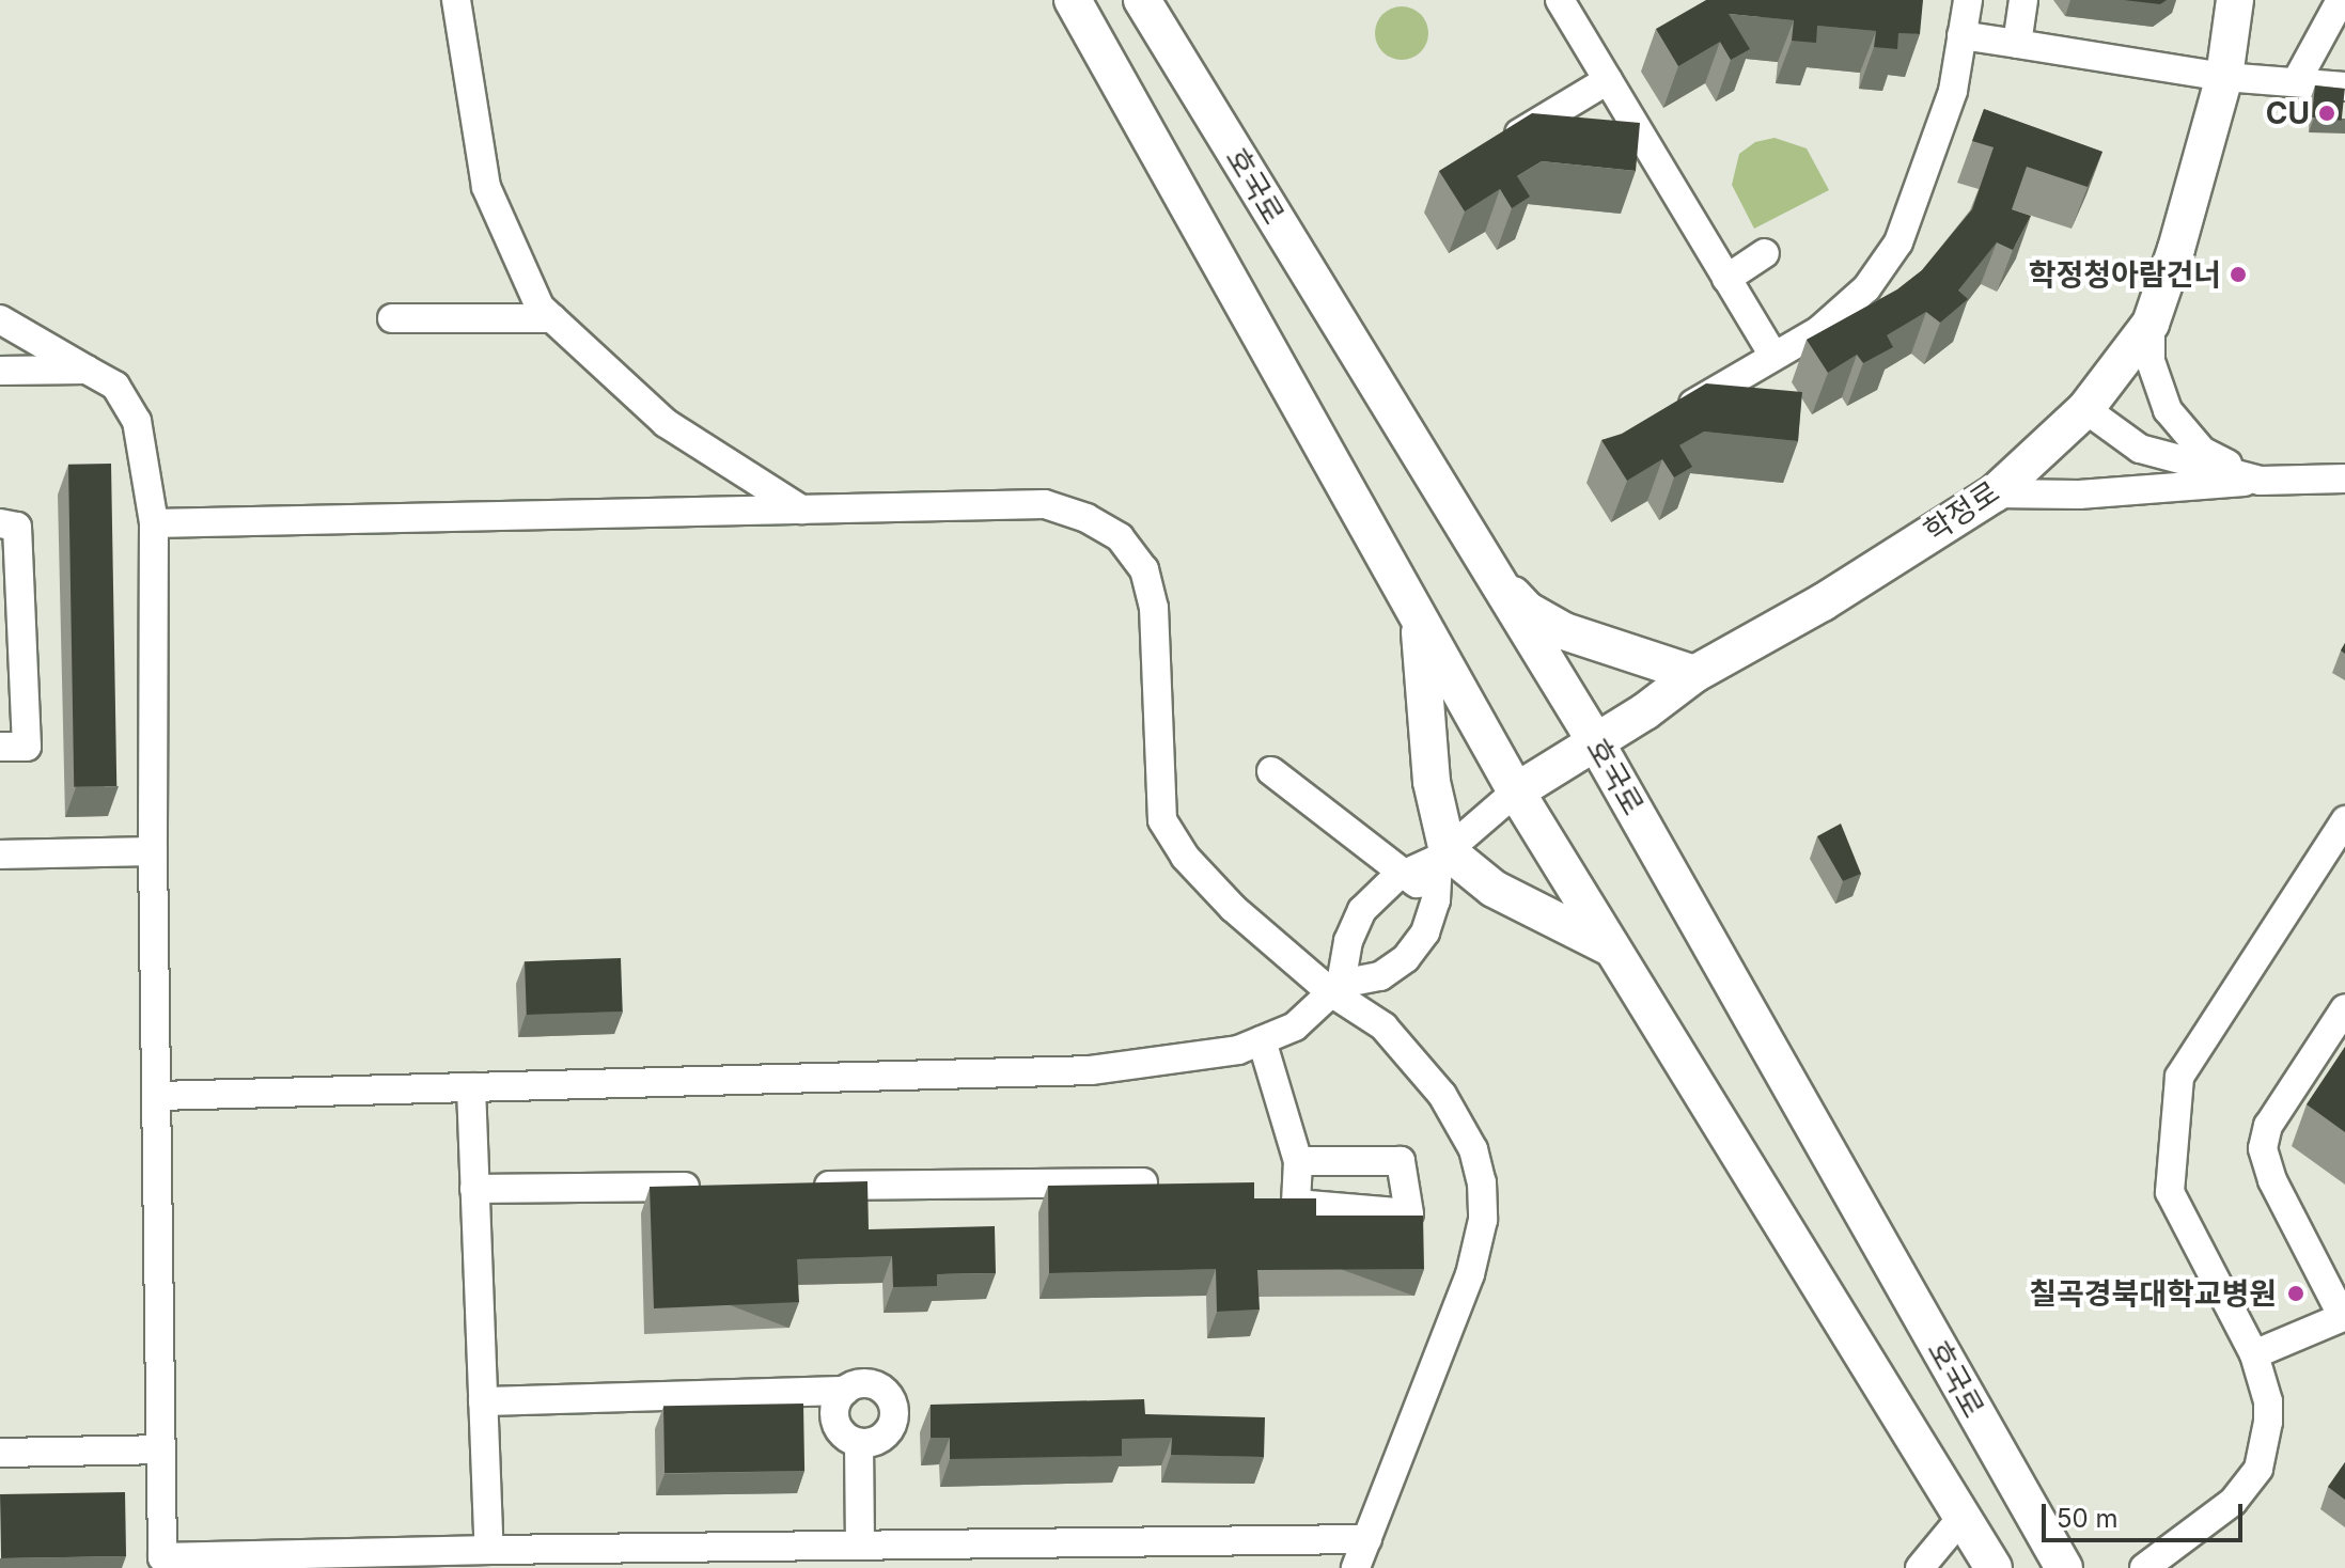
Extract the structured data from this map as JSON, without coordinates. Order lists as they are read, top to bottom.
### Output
{
  "streets": {
    "main road": ["호국로", "학정로"]
  },
  "crossings": [
    ["호국로", "학정로"]
  ],
  "places": ["CU", "학정청아람건너", "칠곡경북대학교병원"],
  "scale_bar": "50 m"
}
